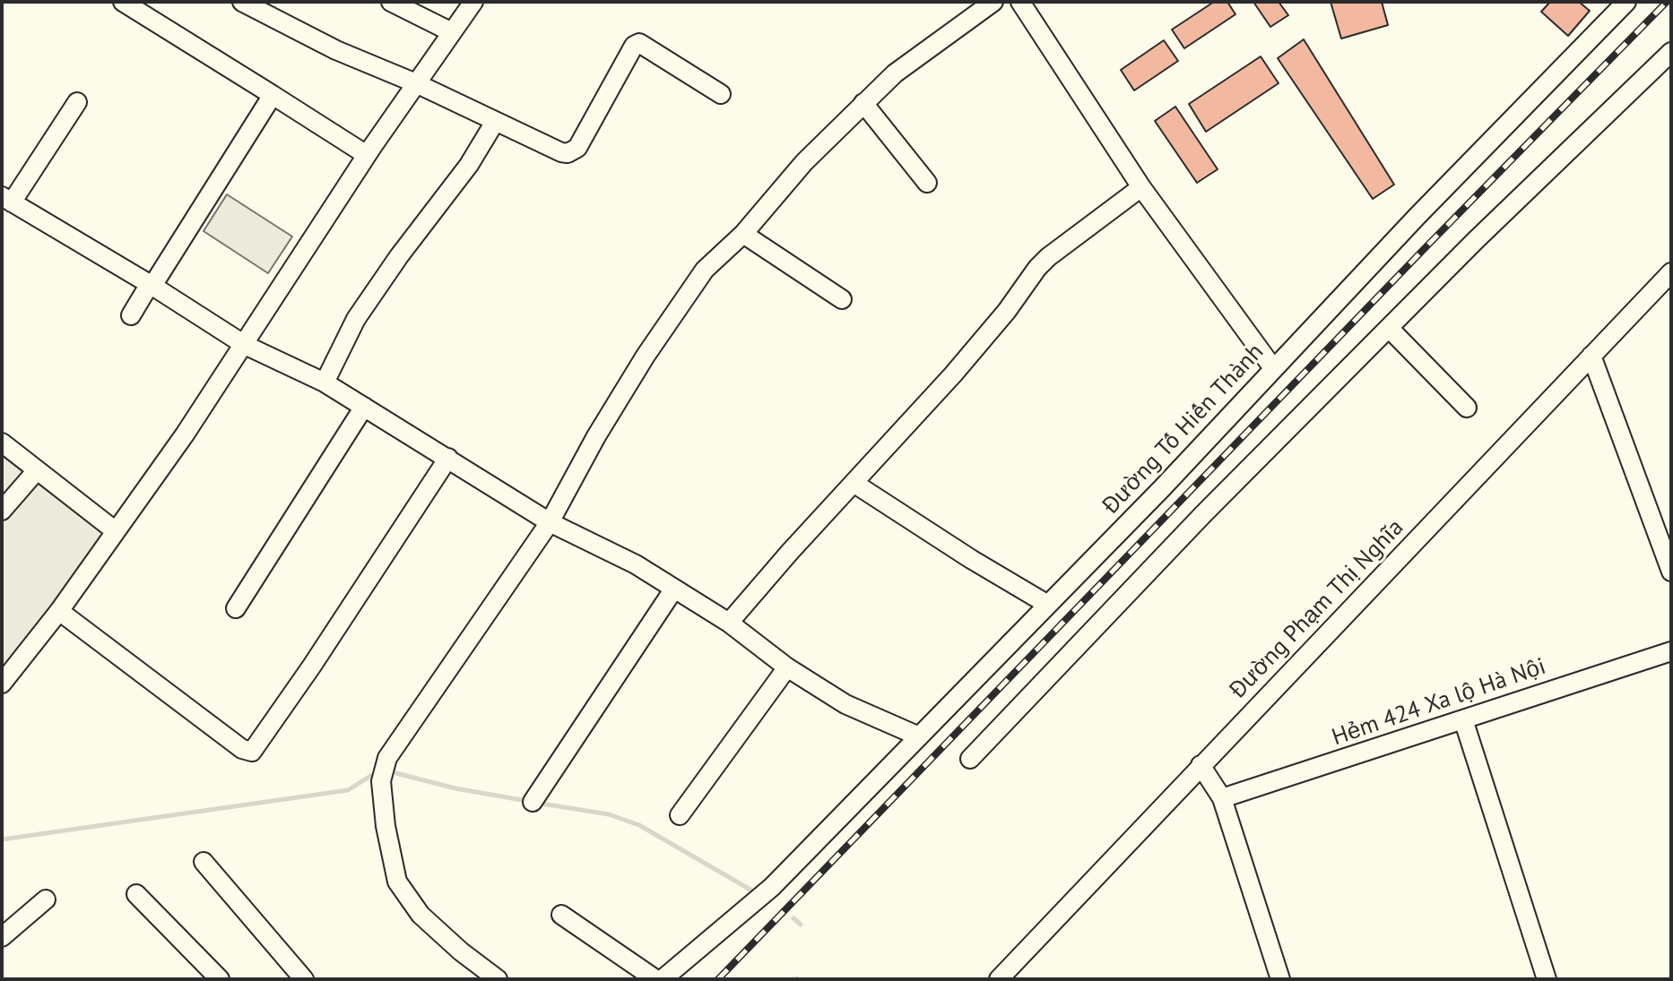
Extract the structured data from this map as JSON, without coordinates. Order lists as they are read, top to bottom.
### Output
{
  "streets": {
    "street": ["Đường Tố Hiến Thành", "Đường Phạm Thị Nghĩa", "Hẻm 424 Xa lộ Hà Nội"]
  }
}
